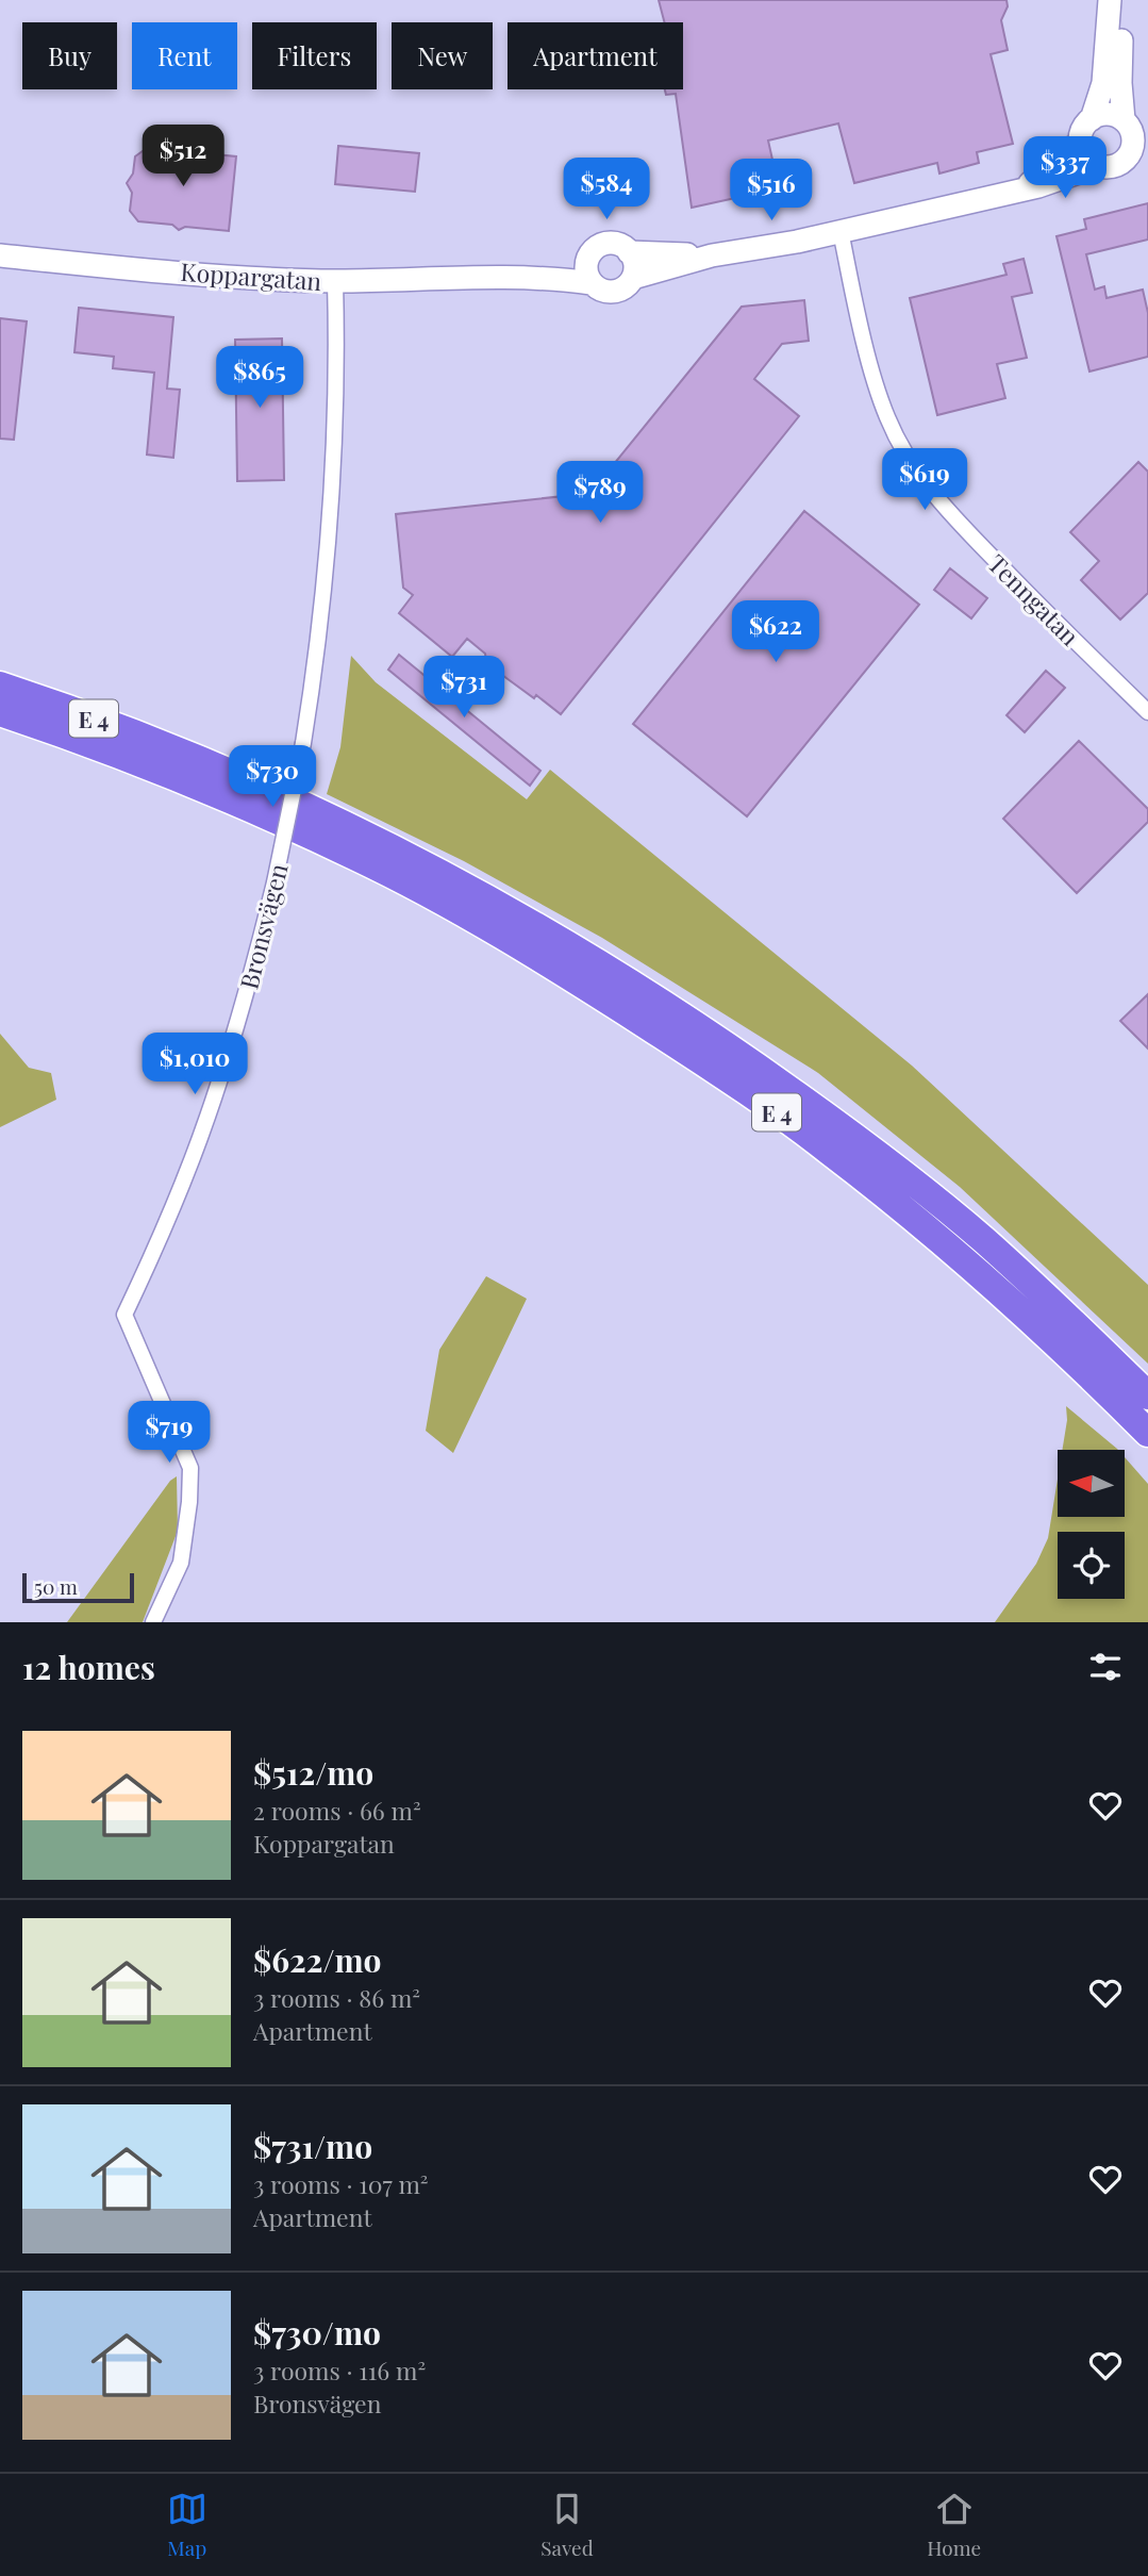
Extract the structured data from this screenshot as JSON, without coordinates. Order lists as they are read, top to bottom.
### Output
{
  "streets": {
    "highway": ["E 4"],
    "street": ["Koppargatan", "Tenngatan", "Bronsvägen"]
  },
  "crossings": [
    ["Koppargatan", "Bronsvägen"]
  ],
  "scale_bar": "50 m",
  "north": "left",
  "page": {
    "chip": [
      "Buy",
      "Rent",
      "Filters",
      "New",
      "Apartment"
    ],
    "price": [
      "$512",
      "$337",
      "$584",
      "$516",
      "$865",
      "$619",
      "$789",
      "$622",
      "$731",
      "$730",
      "$1,010",
      "$719"
    ],
    "scale": "50 m",
    "heading": "12 homes",
    "list": [
      {
        "name": "$512/mo",
        "note": "2 rooms · 66 m² · Koppargatan"
      },
      {
        "name": "$622/mo",
        "note": "3 rooms · 86 m² · Apartment"
      },
      {
        "name": "$731/mo",
        "note": "3 rooms · 107 m² · Apartment"
      },
      {
        "name": "$730/mo",
        "note": "3 rooms · 116 m² · Bronsvägen"
      }
    ],
    "tabs": ["Map", "Saved", "Home"]
  }
}
